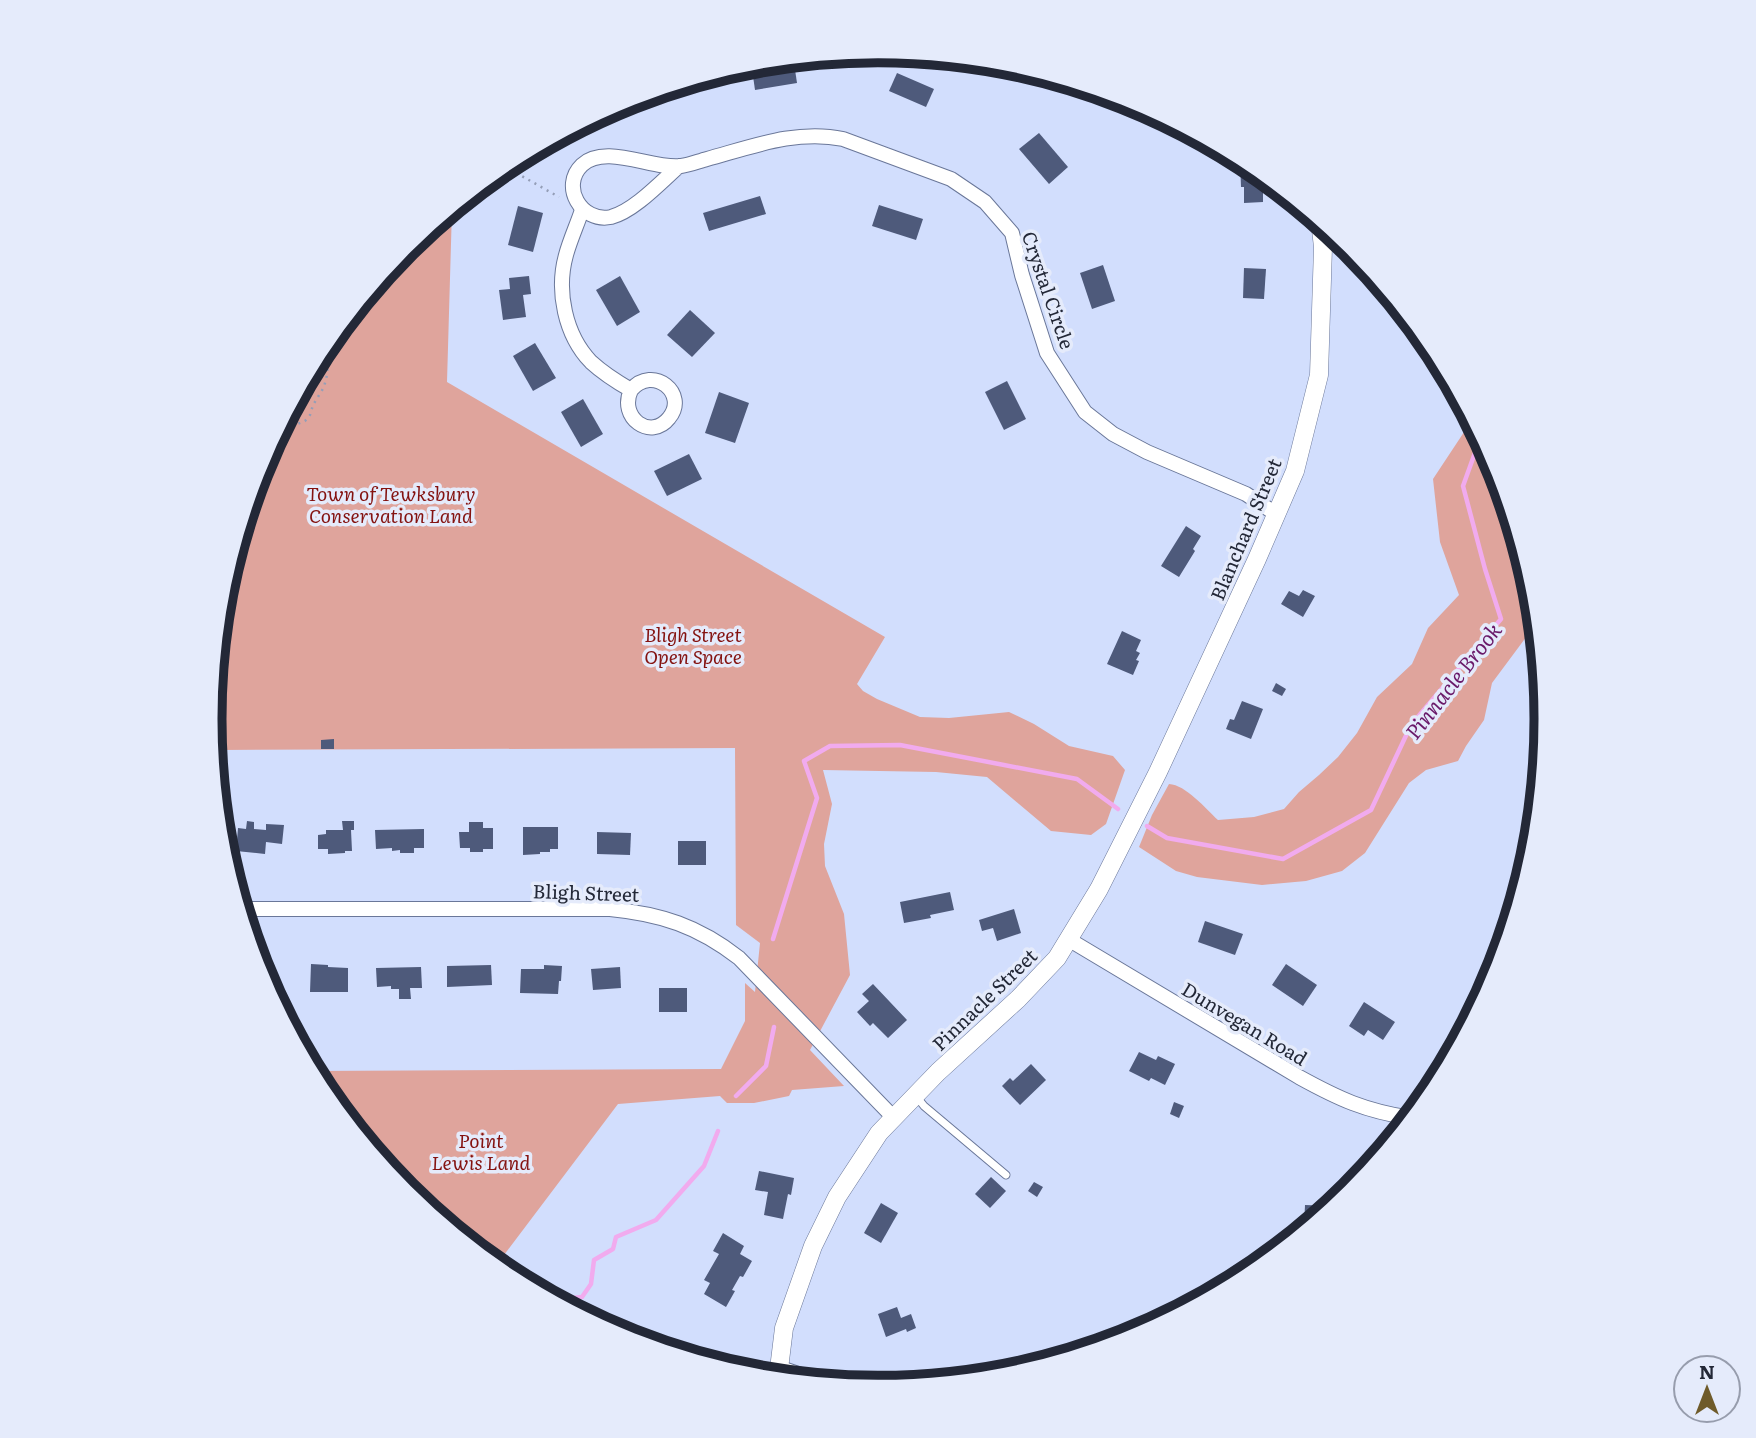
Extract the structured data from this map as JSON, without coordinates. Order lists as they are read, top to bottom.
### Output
{
  "streets": {
    "street": [
      "Crystal Circle",
      "Blanchard Street",
      "Bligh Street",
      "Pinnacle Street",
      "Dunvegan Road"
    ]
  },
  "crossings": [
    ["Crystal Circle", "Blanchard Street"],
    ["Blanchard Street", "Pinnacle Street"],
    ["Bligh Street", "Pinnacle Street"],
    ["Pinnacle Street", "Dunvegan Road"]
  ],
  "water": ["Pinnacle Brook"],
  "parks": ["Town of Tewksbury Conservation Land", "Bligh Street Open Space", "Point Lewis Land"],
  "north": "top"
}
